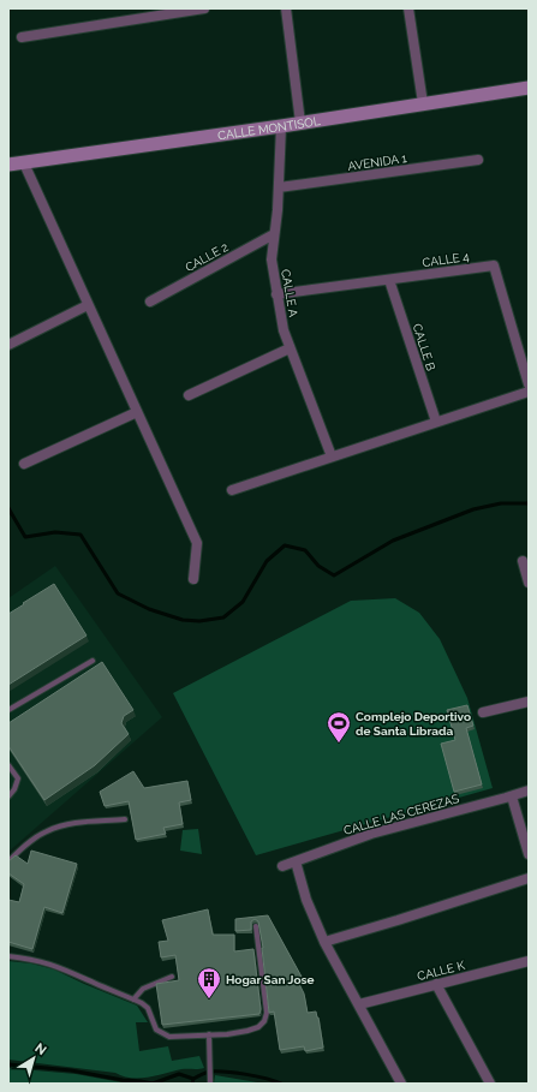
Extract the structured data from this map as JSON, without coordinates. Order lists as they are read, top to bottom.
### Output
{
  "streets": {
    "street": [
      "CALLE MONTISOL",
      "AVENIDA 1",
      "CALLE 2",
      "CALLE 4",
      "CALLE A",
      "CALLE B",
      "CALLE LAS CEREZAS",
      "CALLE K"
    ]
  },
  "crossings": [
    ["CALLE MONTISOL", "CALLE A"],
    ["AVENIDA 1", "CALLE A"],
    ["CALLE 2", "CALLE A"],
    ["CALLE 4", "CALLE A"],
    ["CALLE 4", "CALLE B"]
  ],
  "places": {
    "sports": ["Complejo Deportivo de Santa Librada"],
    "building": ["Hogar San Jose"]
  },
  "north": "top right"
}
